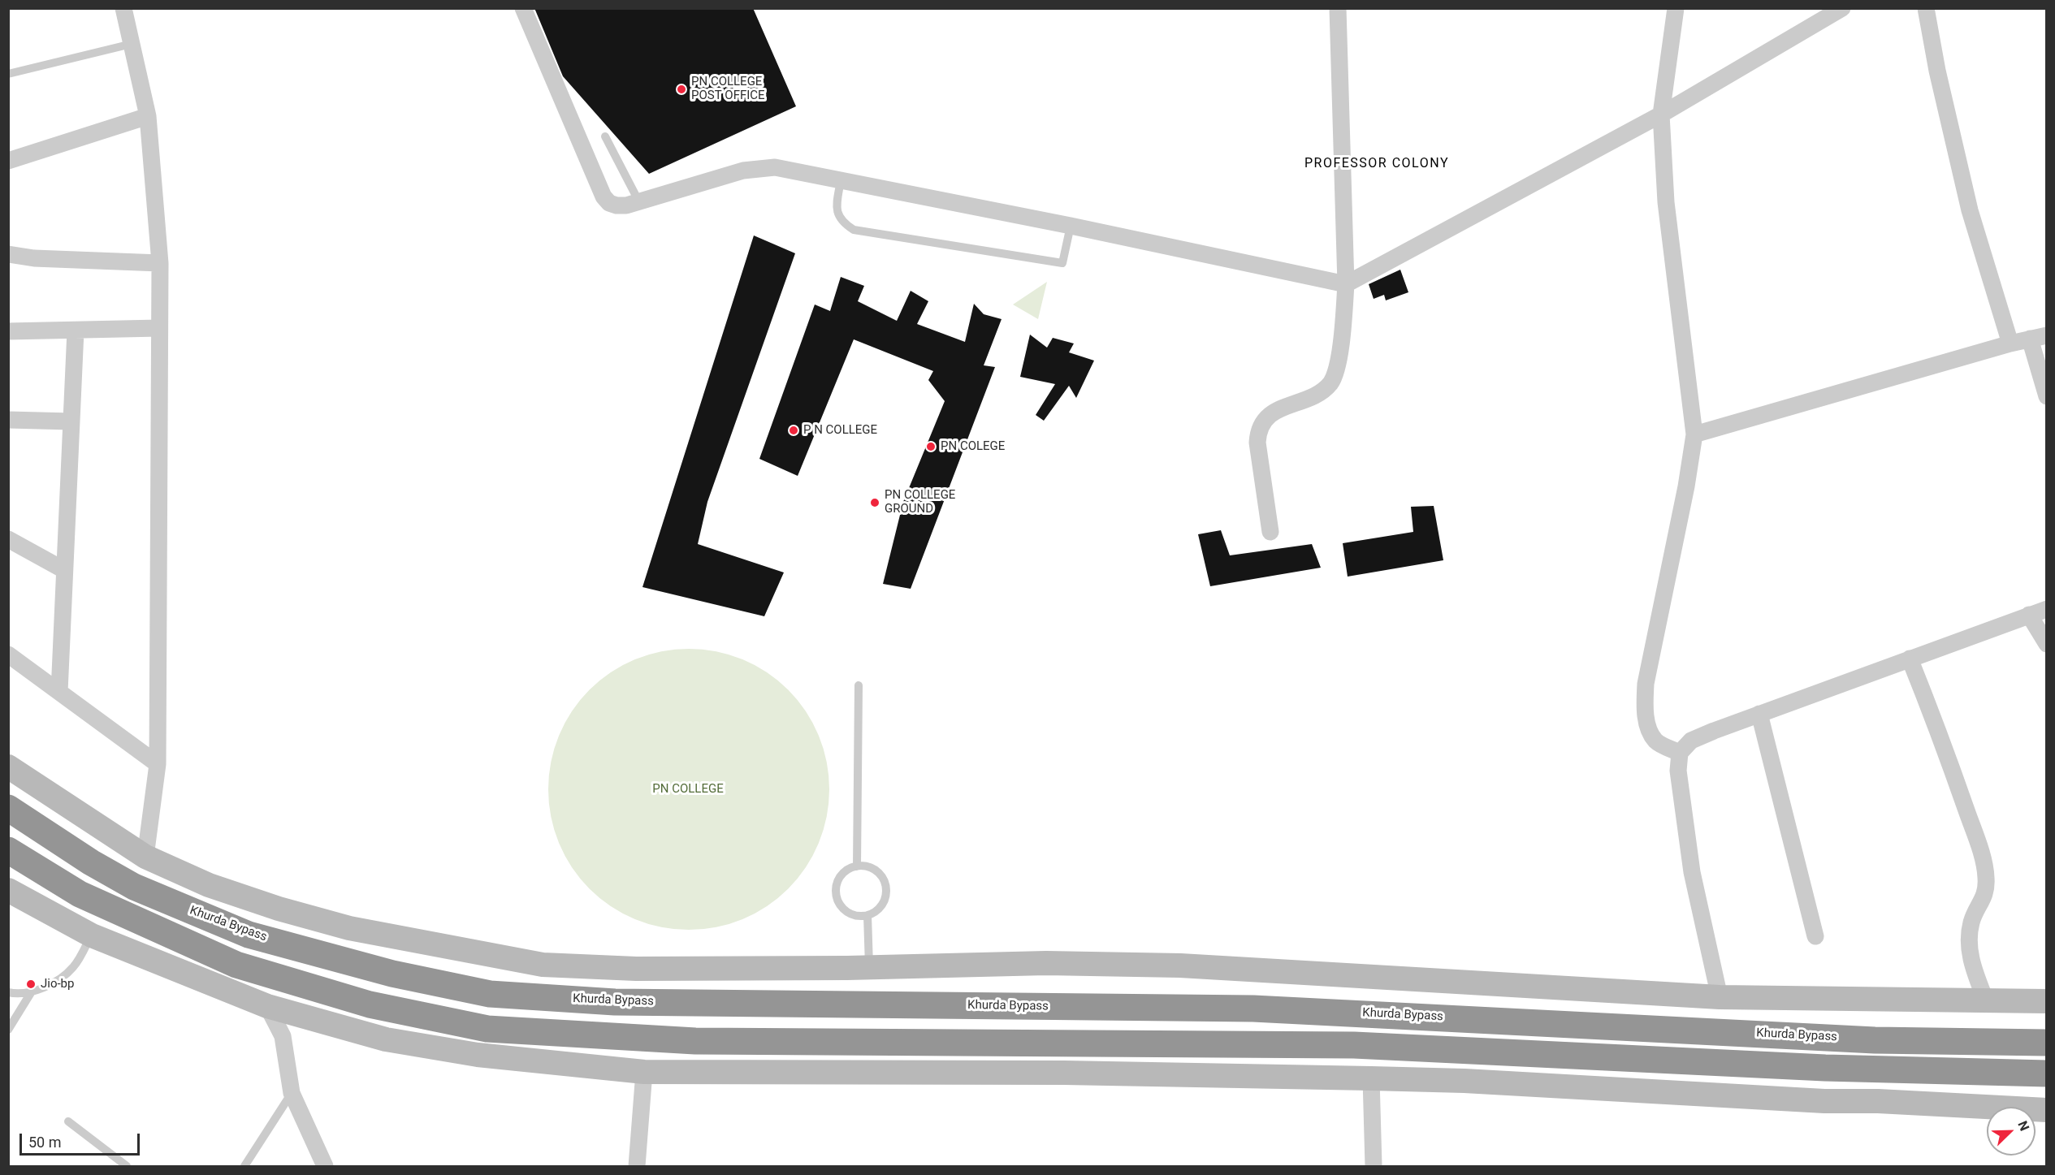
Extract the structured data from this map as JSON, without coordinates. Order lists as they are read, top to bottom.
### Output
{
  "streets": {
    "highway": ["Khurda Bypass"]
  },
  "districts": ["PROFESSOR COLONY"],
  "parks": ["PN COLLEGE"],
  "places": [
    "PN COLLEGE POST OFFICE",
    "P N COLLEGE",
    "PN COLEGE",
    "PN COLLEGE GROUND",
    "Jio-bp"
  ],
  "scale_bar": "50 m",
  "north": "top right"
}
